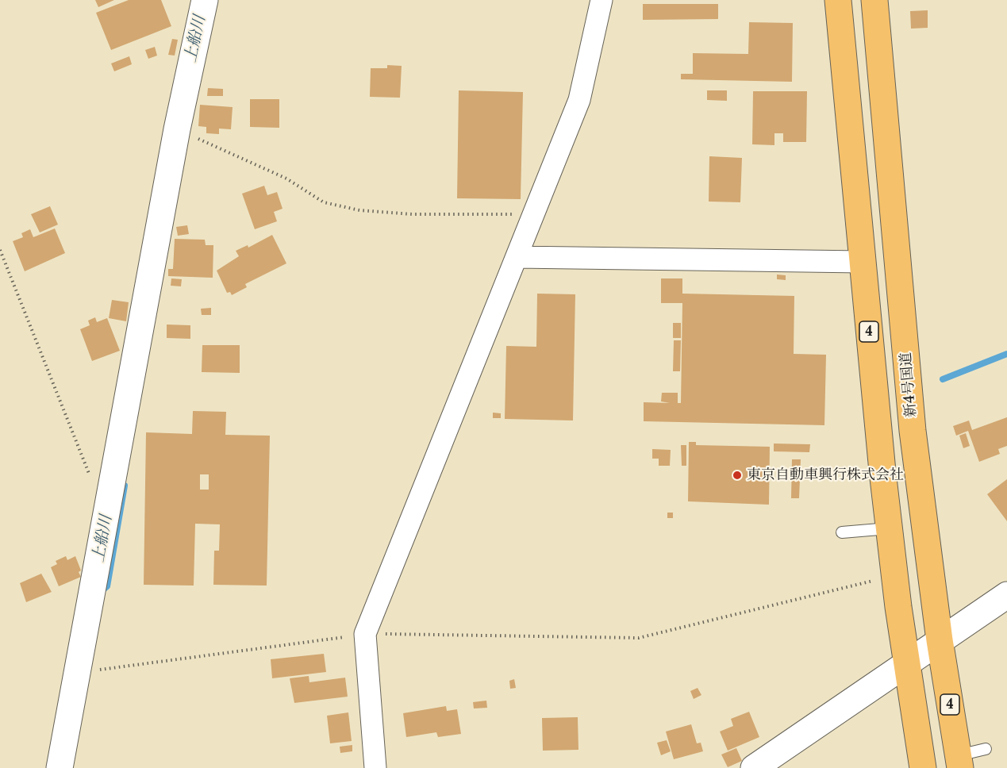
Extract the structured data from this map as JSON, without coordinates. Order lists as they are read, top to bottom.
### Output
{
  "streets": {
    "highway": ["4", "新4号国道"]
  },
  "water": ["上船川"],
  "places": ["東京自動車興行株式会社"]
}
